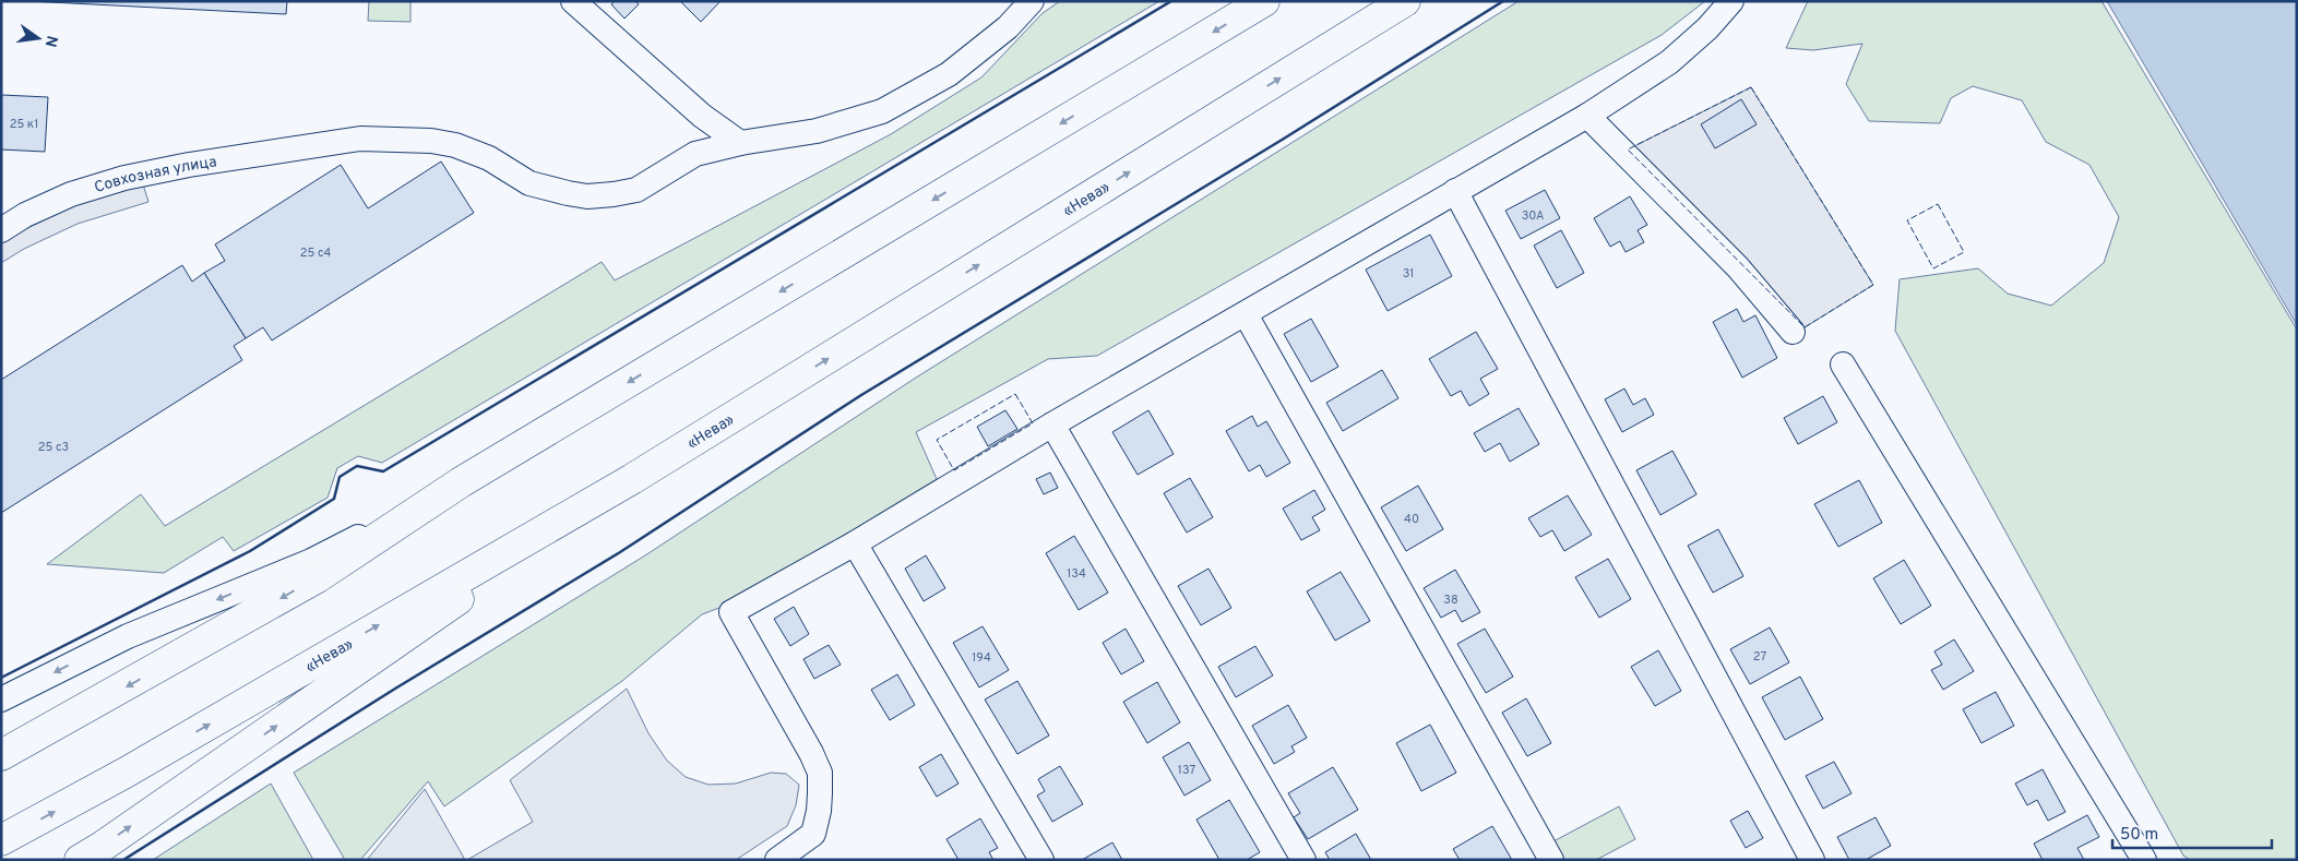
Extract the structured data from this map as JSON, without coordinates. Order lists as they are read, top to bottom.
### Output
{
  "streets": {
    "highway": ["«Нева»"],
    "street": ["Совхозная улица"]
  },
  "house_numbers": [
    "25 к1",
    "30А",
    "25 с4",
    "31",
    "25 с3",
    "40",
    "134",
    "38",
    "27",
    "194",
    "137"
  ],
  "scale_bar": "50 m",
  "north": "right"
}
